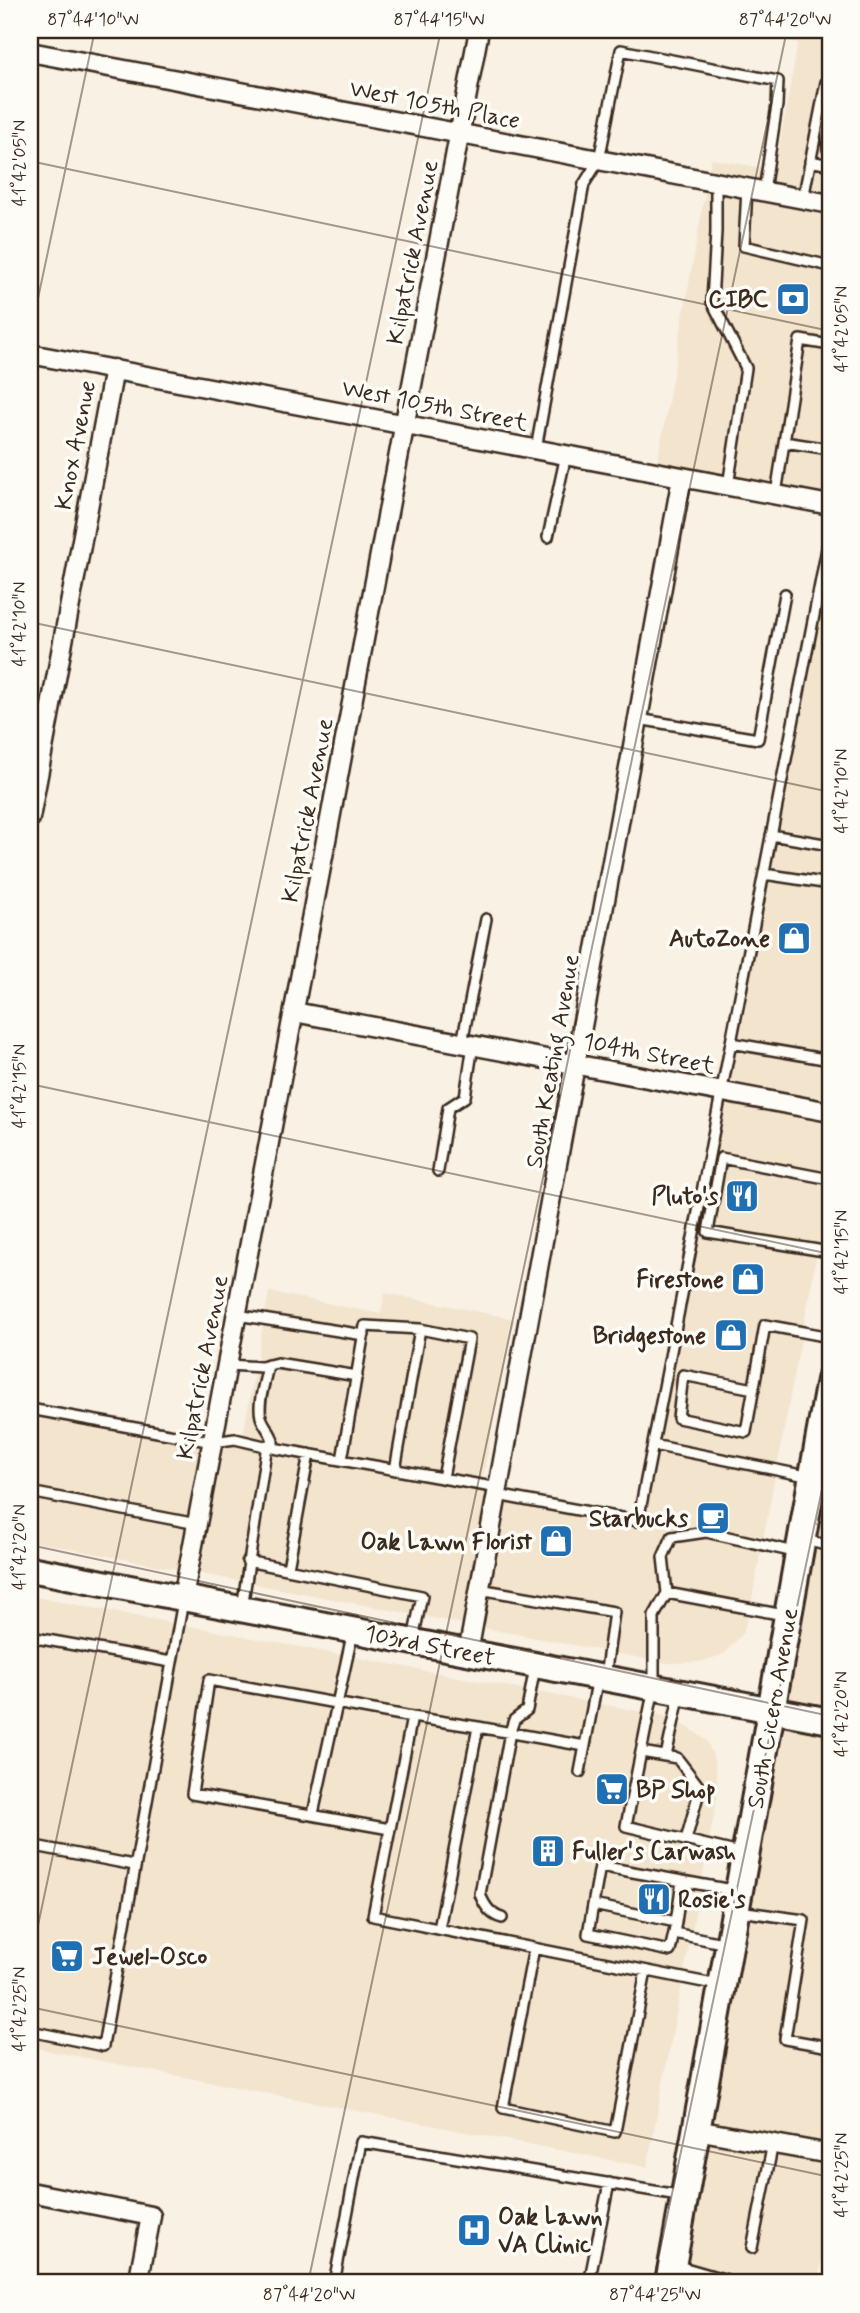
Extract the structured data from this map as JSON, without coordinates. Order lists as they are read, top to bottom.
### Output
{
  "streets": {
    "main road": ["103rd Street", "South Cicero Avenue"],
    "street": [
      "West 105th Place",
      "Kilpatrick Avenue",
      "West 105th Street",
      "Knox Avenue",
      "104th Street",
      "South Keating Avenue"
    ]
  },
  "crossings": [
    ["West 105th Place", "Kilpatrick Avenue"],
    ["Kilpatrick Avenue", "West 105th Street"],
    ["Kilpatrick Avenue", "104th Street"],
    ["Kilpatrick Avenue", "103rd Street"],
    ["West 105th Street", "Knox Avenue"],
    ["West 105th Street", "South Keating Avenue"],
    ["104th Street", "South Keating Avenue"],
    ["South Keating Avenue", "103rd Street"],
    ["103rd Street", "South Cicero Avenue"]
  ],
  "places": {
    "bank": ["CIBC"],
    "shop": [
      "AutoZone",
      "Firestone",
      "Bridgestone",
      "Oak Lawn Florist"
    ],
    "restaurant": ["Pluto's", "Rosie's"],
    "cafe": ["Starbucks"],
    "supermarket": ["BP Shop", "Jewel-Osco"],
    "building": ["Fuller's Carwash"],
    "hospital": ["Oak Lawn VA Clinic"]
  },
  "coordinates": [
    "87°44'10\"W",
    "87°44'15\"W",
    "87°44'20\"W",
    "41°42'05\"N",
    "41°42'10\"N",
    "41°42'15\"N",
    "41°42'20\"N",
    "41°42'25\"N",
    "87°44'25\"W"
  ]
}
